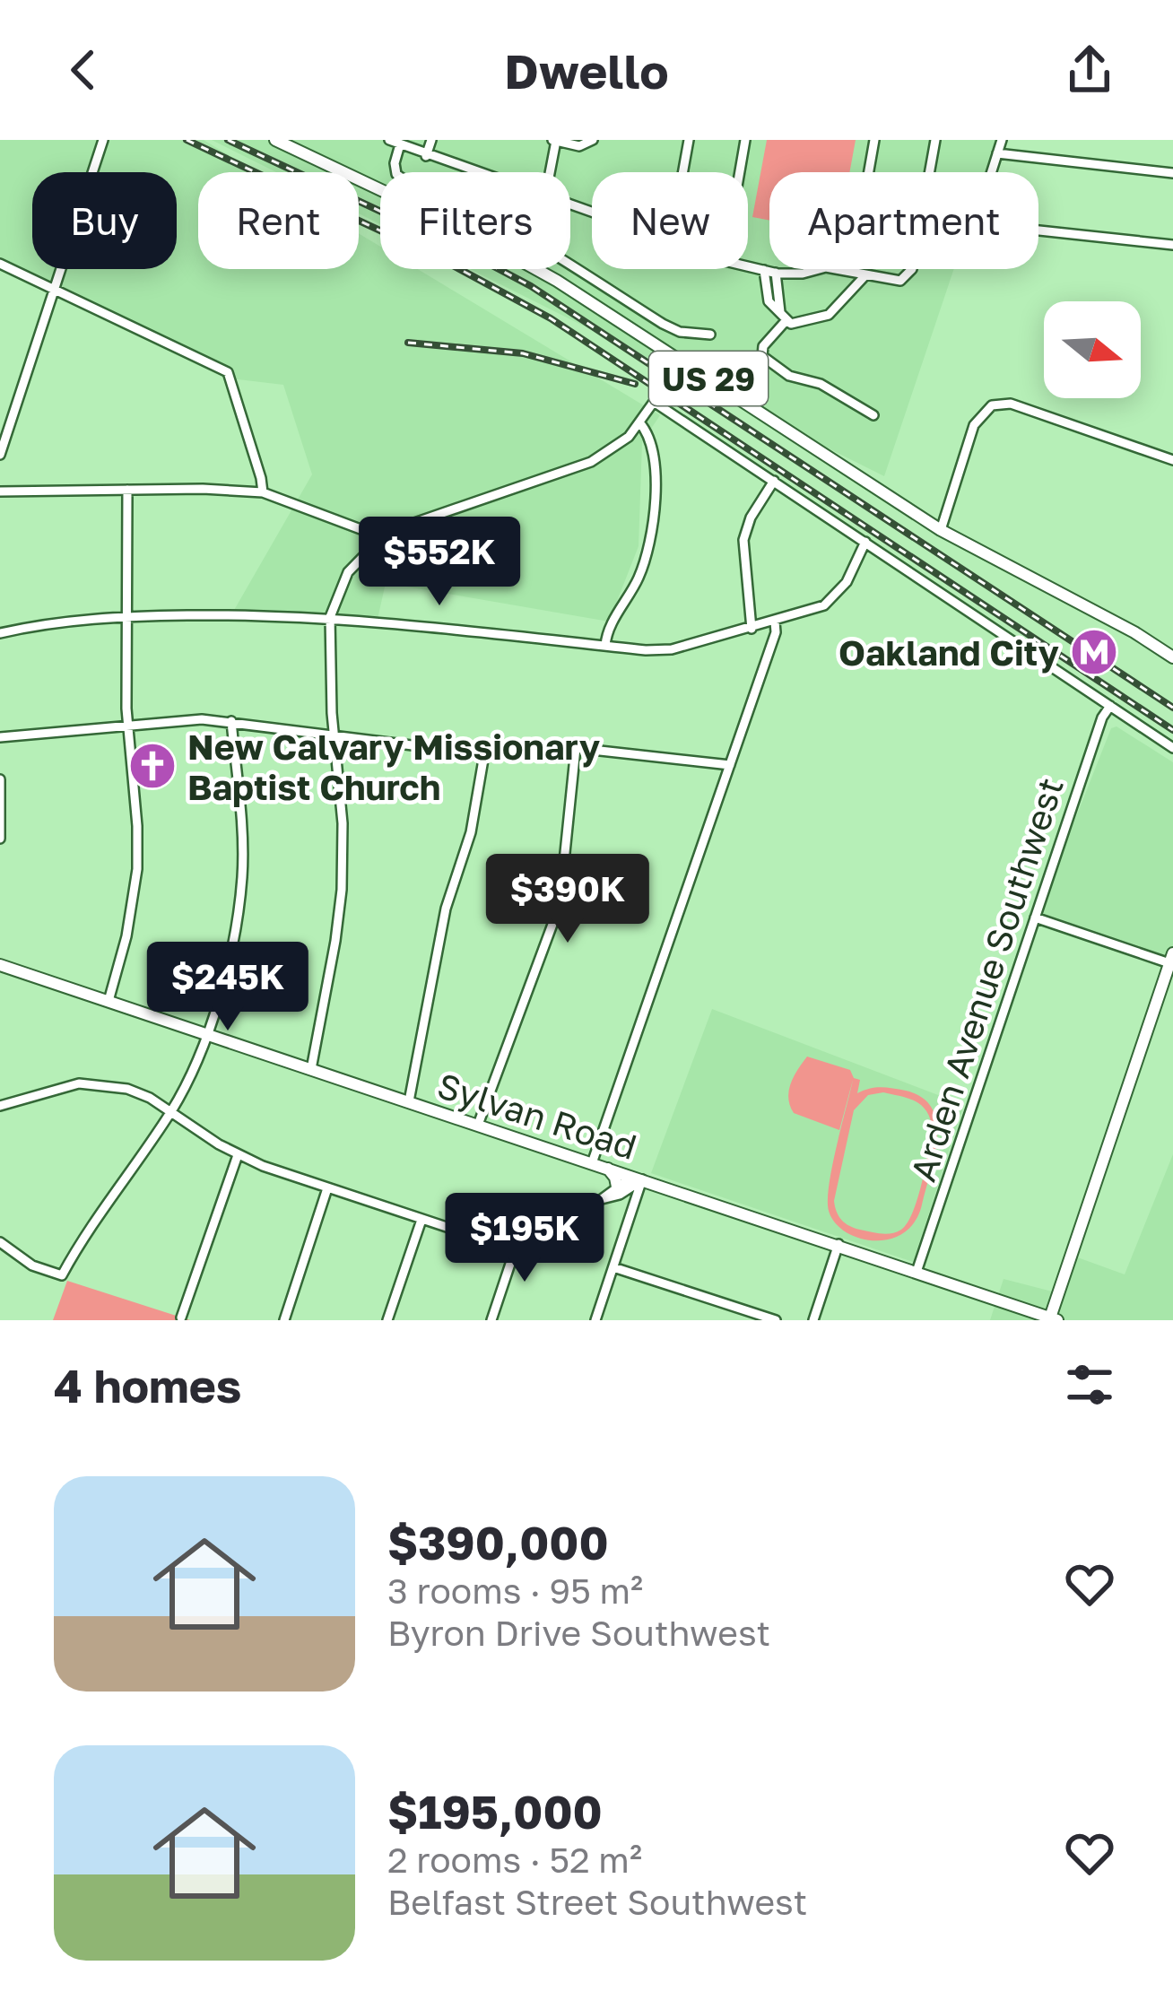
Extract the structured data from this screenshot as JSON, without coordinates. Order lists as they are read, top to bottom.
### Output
{
  "streets": {
    "main road": ["US 29", "Sylvan Road"],
    "street": ["Arden Avenue Southwest"]
  },
  "crossings": [
    ["Arden Avenue Southwest", "Sylvan Road"]
  ],
  "places": {
    "metro station": ["Oakland City"],
    "church": ["New Calvary Missionary Baptist Church"]
  },
  "north": "right",
  "page": {
    "header": "Dwello",
    "chip": [
      "Buy",
      "Rent",
      "Filters",
      "New",
      "Apartment"
    ],
    "price": [
      "$552K",
      "$390K",
      "$245K",
      "$195K"
    ],
    "heading": "4 homes",
    "list": [
      {
        "name": "$390,000",
        "note": "3 rooms · 95 m² · Byron Drive Southwest"
      },
      {
        "name": "$195,000",
        "note": "2 rooms · 52 m² · Belfast Street Southwest"
      }
    ]
  }
}
